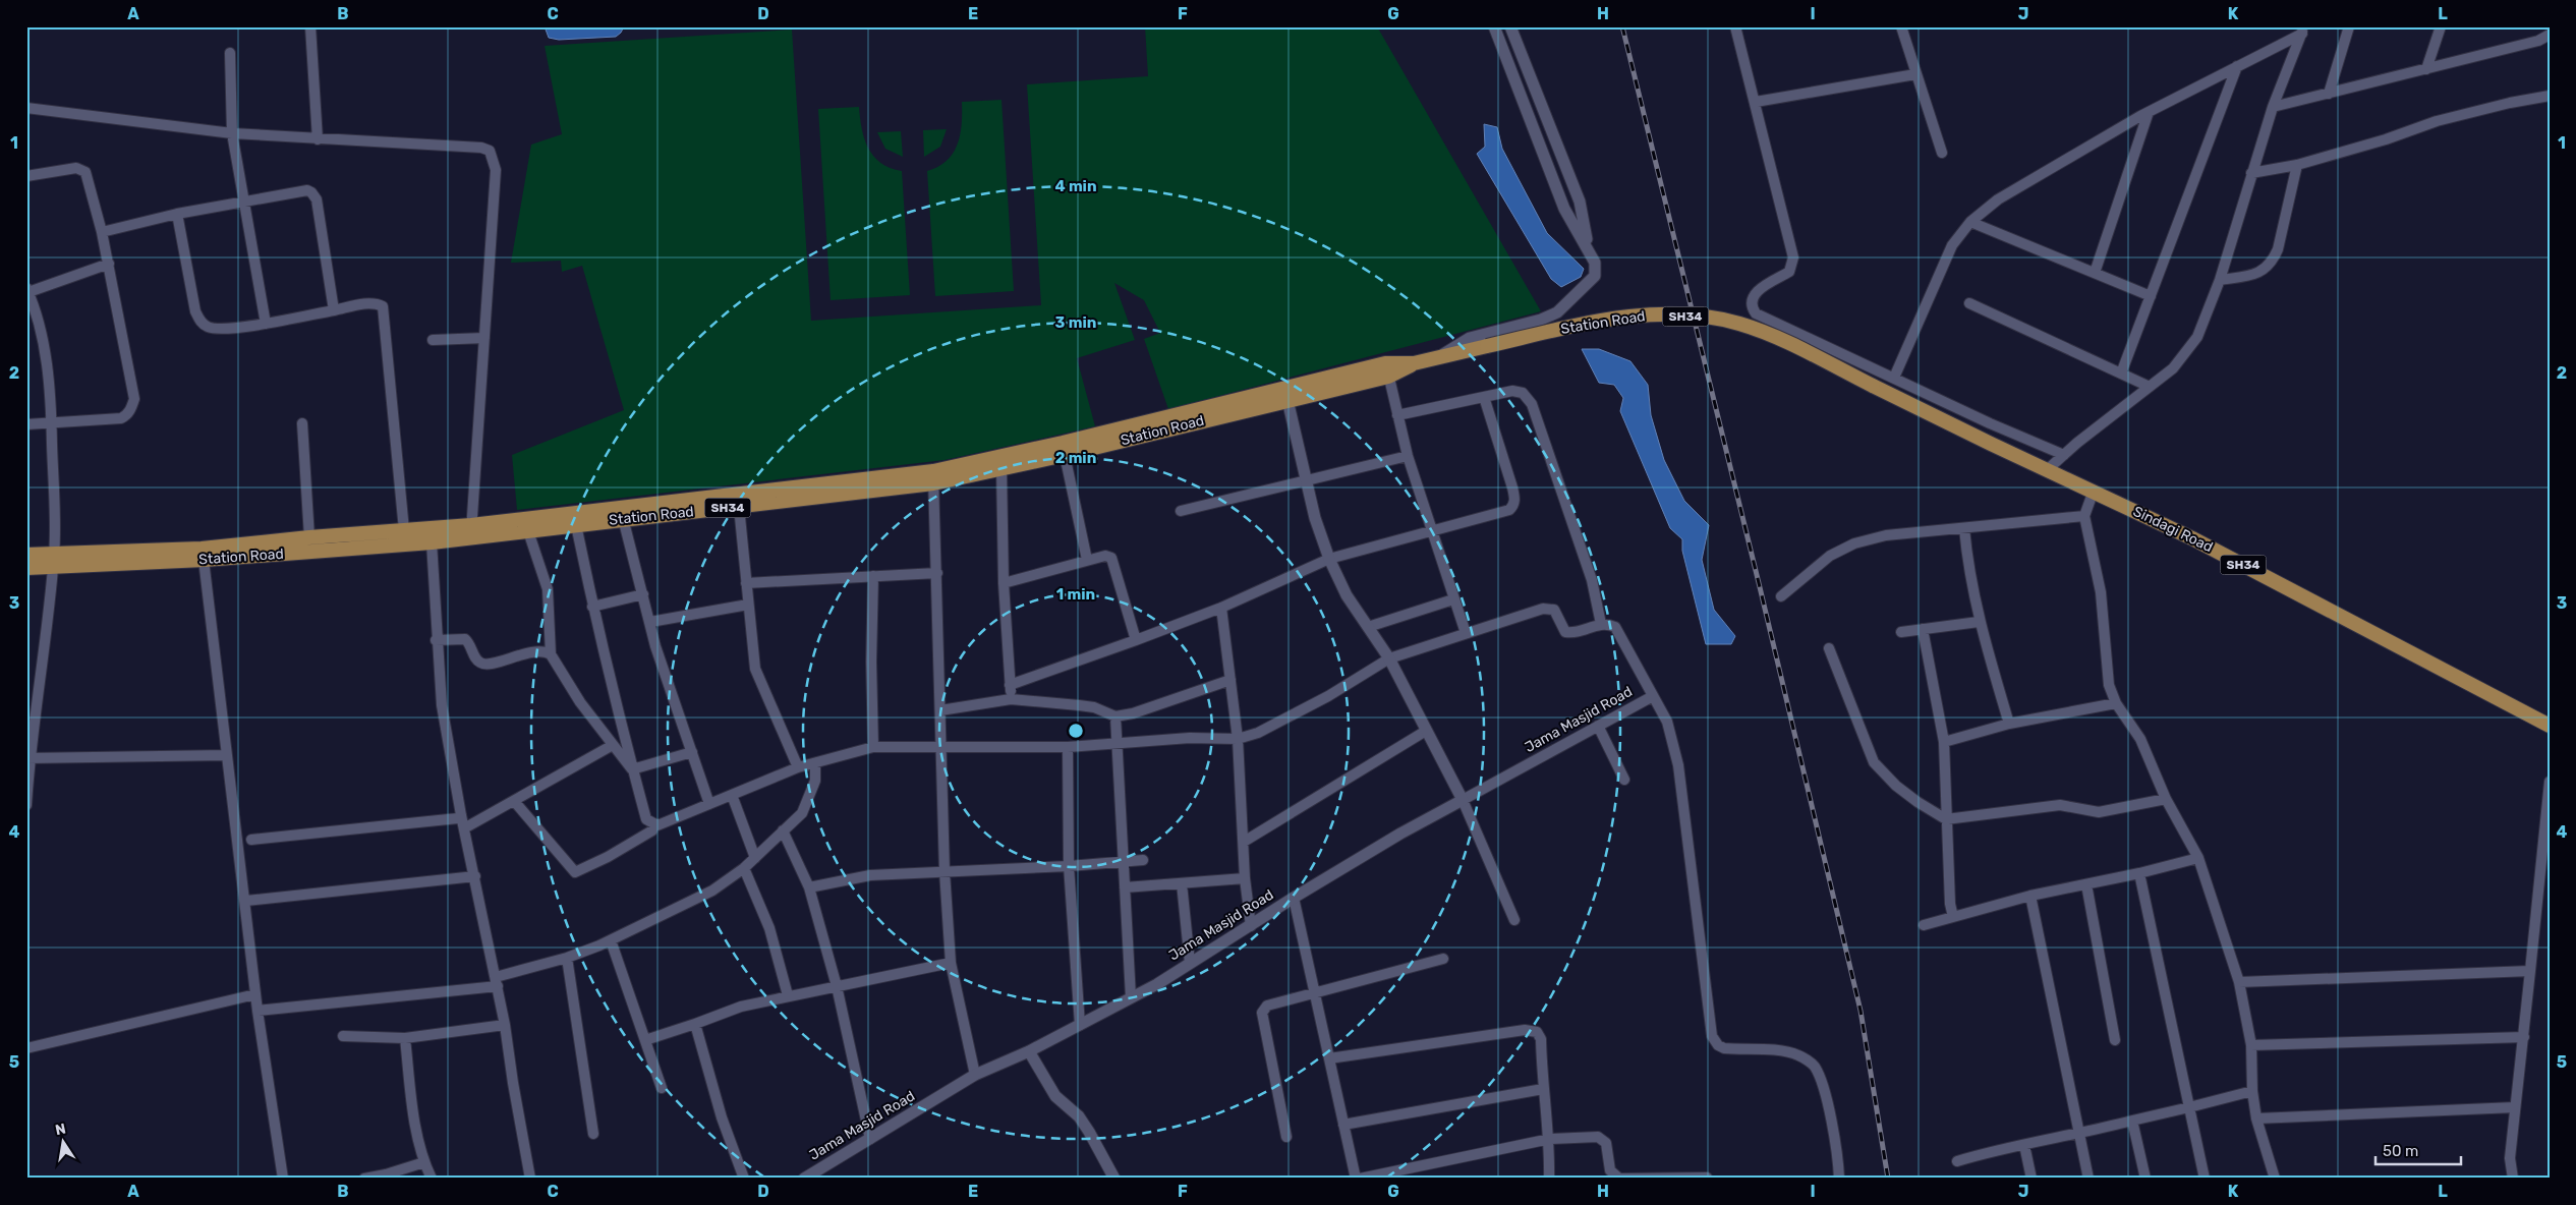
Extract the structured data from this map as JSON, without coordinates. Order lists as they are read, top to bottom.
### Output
{
  "streets": {
    "main road": ["SH34", "Station Road", "Sindagi Road"],
    "street": ["Jama Masjid Road"]
  },
  "crossings": [
    ["Station Road", "Sindagi Road"]
  ],
  "scale_bar": "50 m",
  "north": "top",
  "grid": {
    "columns": [
      "A",
      "B",
      "C",
      "D",
      "E",
      "F",
      "G",
      "H",
      "I",
      "J",
      "K",
      "L"
    ],
    "rows": [
      "1",
      "2",
      "3",
      "4",
      "5"
    ]
  },
  "rings": [
    "4 min",
    "3 min",
    "2 min",
    "1 min"
  ]
}
